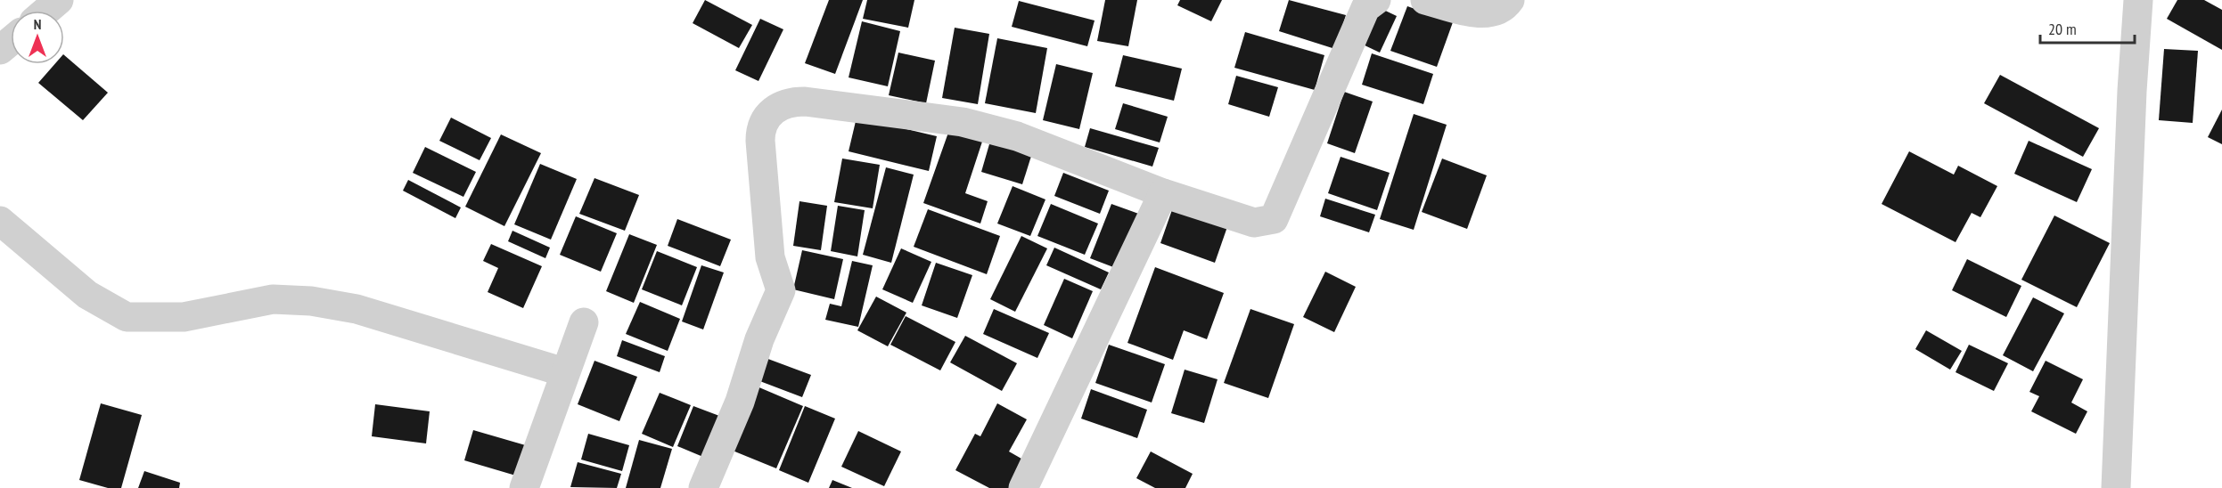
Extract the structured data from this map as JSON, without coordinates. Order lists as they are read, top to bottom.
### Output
{
  "scale_bar": "20 m",
  "north": "top"
}
